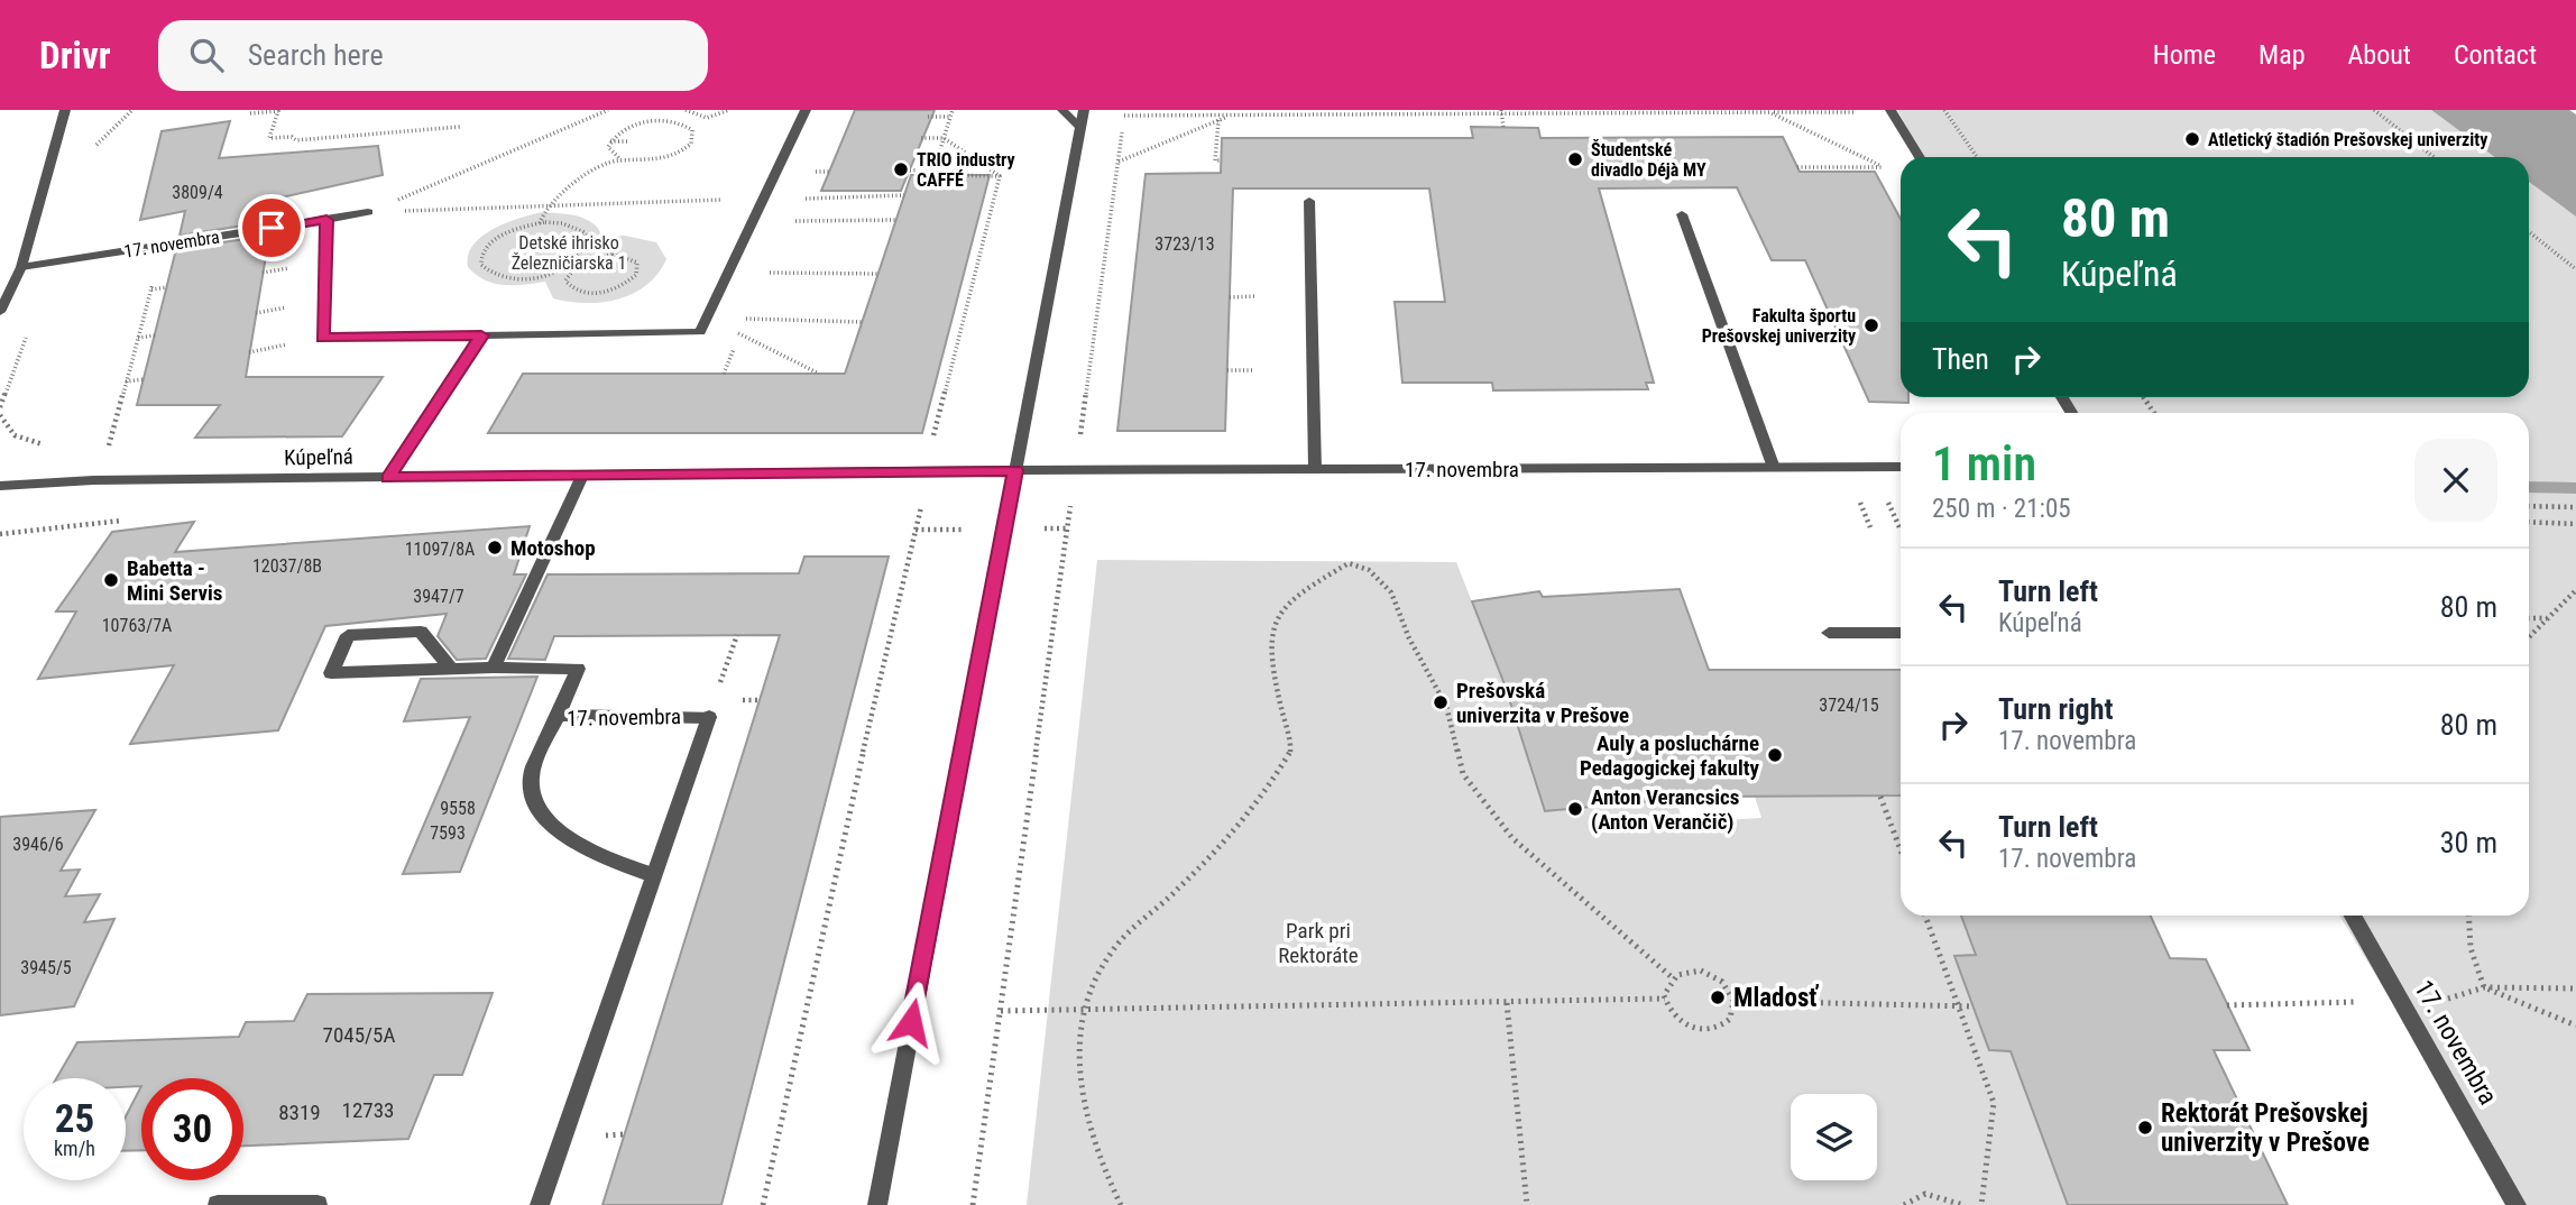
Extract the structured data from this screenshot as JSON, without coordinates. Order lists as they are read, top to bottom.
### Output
{
  "streets": {
    "street": ["17. novembra", "Kúpeľná"]
  },
  "crossings": [
    ["17. novembra", "Kúpeľná"]
  ],
  "parks": ["Detské ihrisko Železničiarska 1", "Park pri Rektoráte"],
  "places": [
    "Atletický štadión Prešovskej univerzity",
    "Študentské divadlo Déjà MY",
    "TRIO industry CAFFÉ",
    "Fakulta športu Prešovskej univerzity",
    "Motoshop",
    "Babetta - Mini Servis",
    "Prešovská univerzita v Prešove",
    "Auly a posluchárne Pedagogickej fakulty",
    "Anton Verancsics (Anton Verančič)",
    "Mladosť",
    "Rektorát Prešovskej univerzity v Prešove"
  ],
  "house_numbers": [
    "3809/4",
    "3723/13",
    "11097/8A",
    "12037/8B",
    "3947/7",
    "10763/7A",
    "3724/15",
    "9558",
    "7593",
    "3946/6",
    "3945/5",
    "7045/5A",
    "12733",
    "8319"
  ],
  "page": {
    "header": "Drivr",
    "search": "Search here",
    "nav": [
      "Home",
      "Map",
      "About",
      "Contact"
    ],
    "turn": ["80 m", "Kúpeľná"],
    "then": "Then",
    "heading": ["1 min", "250 m · 21:05"],
    "list": [
      {
        "name": "Turn left",
        "note": "Kúpeľná",
        "value": "80 m"
      },
      {
        "name": "Turn right",
        "note": "17. novembra",
        "value": "80 m"
      },
      {
        "name": "Turn left",
        "note": "17. novembra",
        "value": "30 m"
      }
    ],
    "speed": "25 km/h",
    "limit": "30"
  }
}
